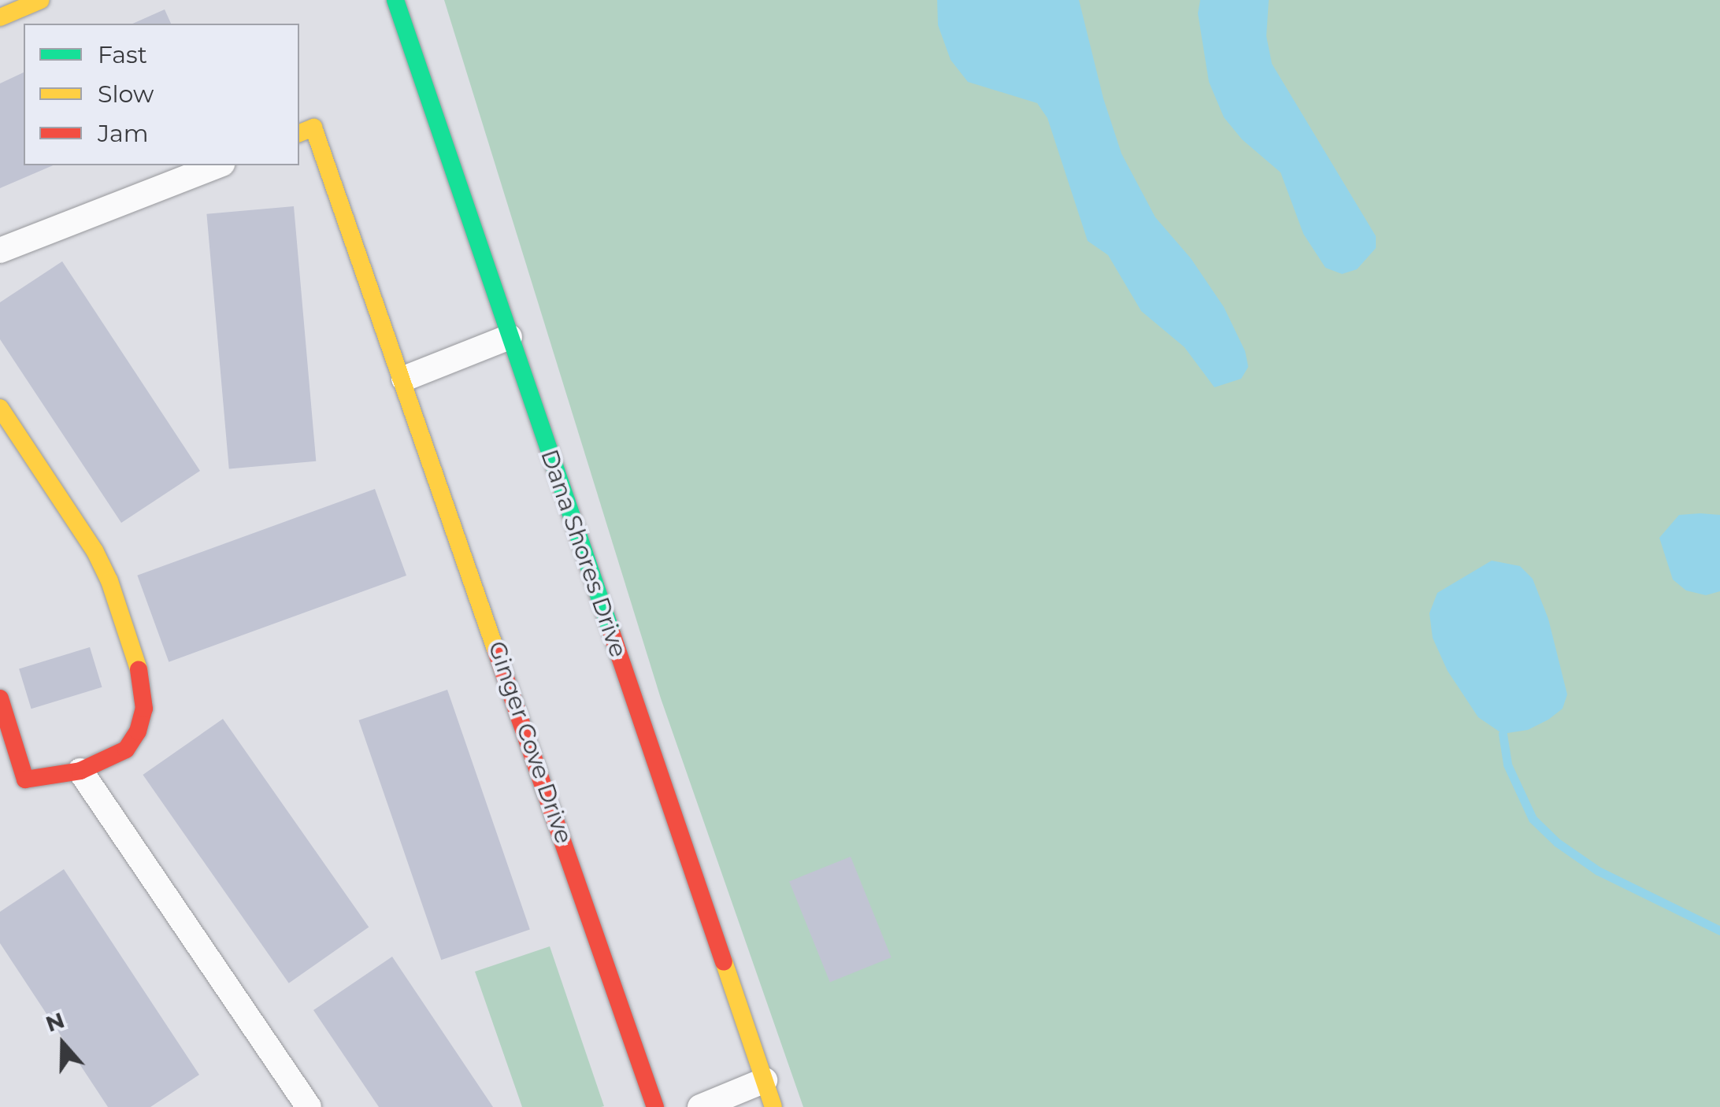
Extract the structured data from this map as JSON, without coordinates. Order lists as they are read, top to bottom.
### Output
{
  "streets": {
    "street": ["Dana Shores Drive", "Ginger Cove Drive"]
  },
  "legend": ["Fast", "Slow", "Jam"],
  "north": "top"
}
